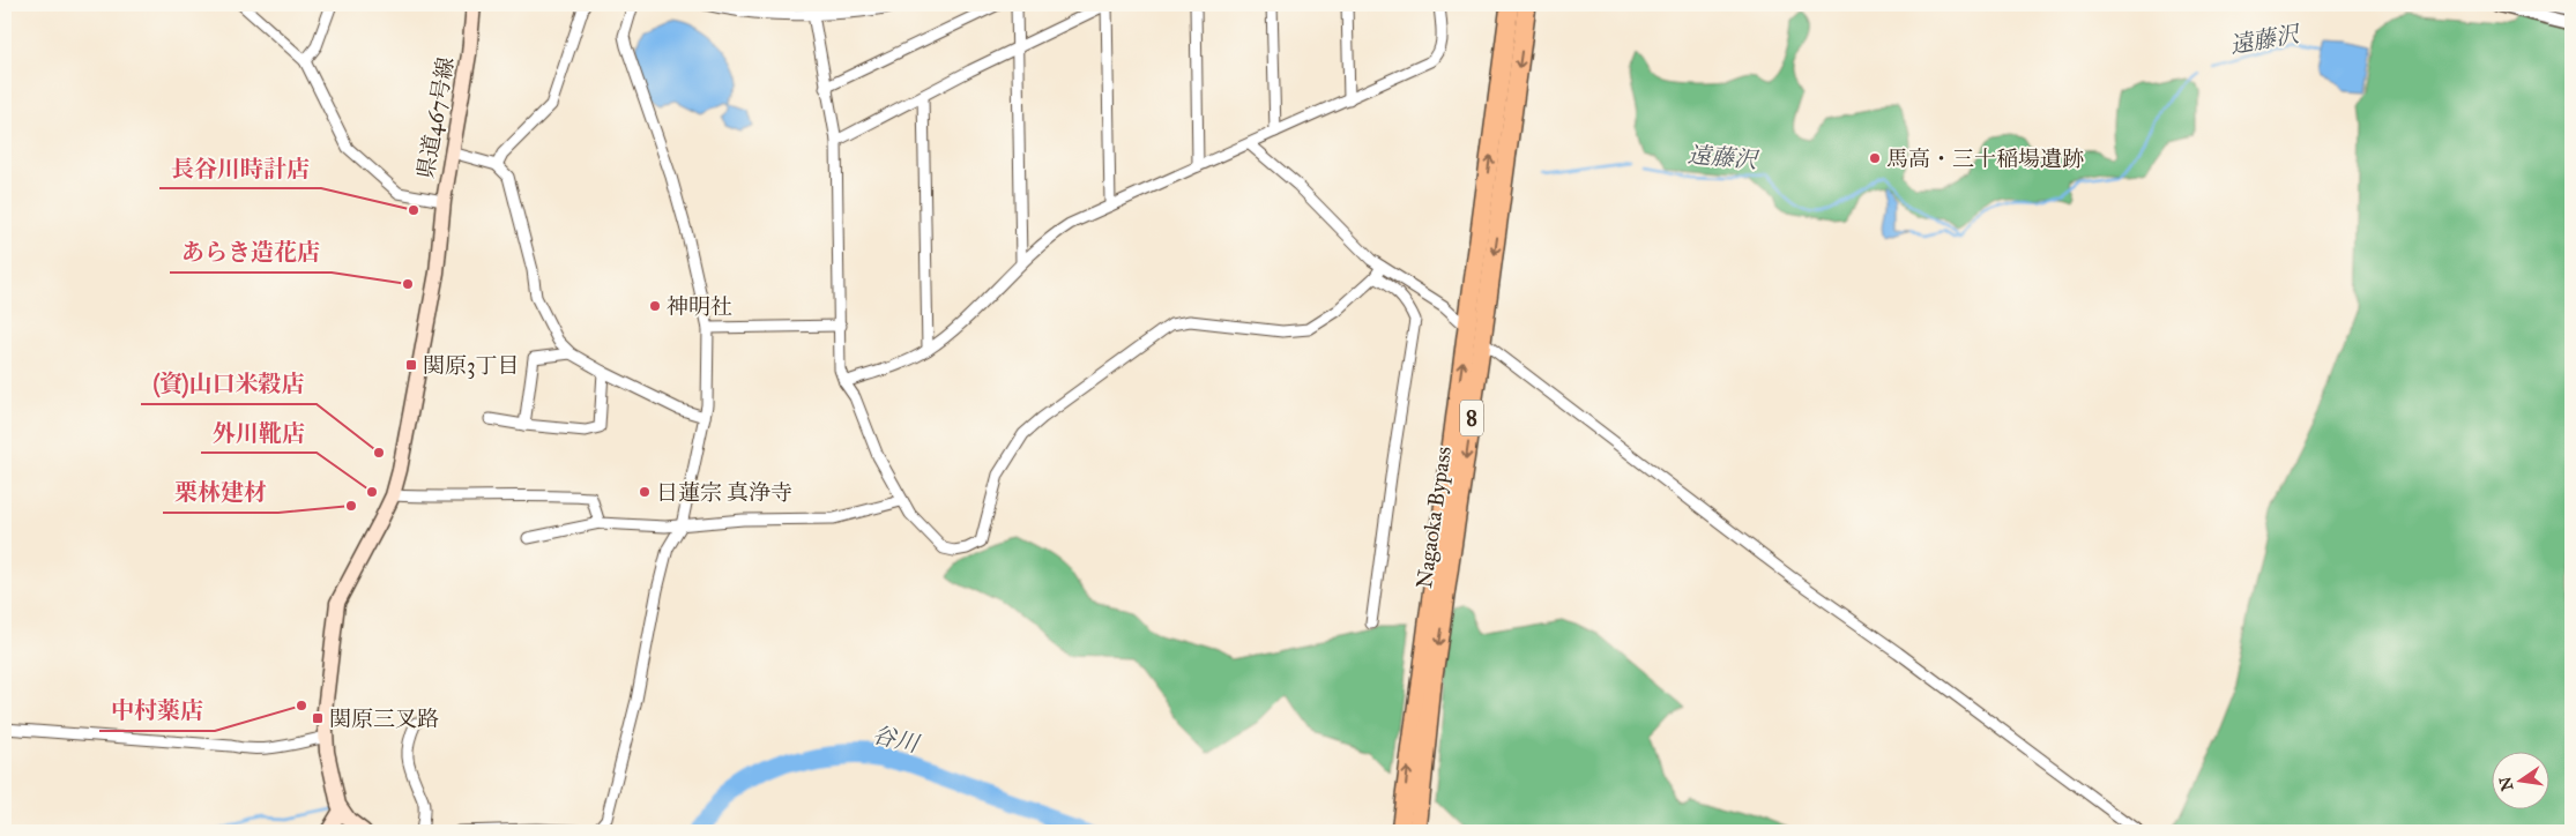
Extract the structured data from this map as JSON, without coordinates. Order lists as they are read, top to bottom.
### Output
{
  "streets": {
    "highway": ["8", "Nagaoka Bypass"],
    "main road": ["県道467号線"]
  },
  "water": ["遠藤沢", "谷川"],
  "places": {
    "other": [
      "馬高・三十稲場遺跡",
      "長谷川時計店",
      "あらき造花店",
      "神明社",
      "(資)山口米穀店",
      "外川靴店",
      "日蓮宗 真浄寺",
      "栗林建材",
      "中村薬店"
    ],
    "transit": ["関原3丁目", "関原三叉路"]
  },
  "north": "left"
}
